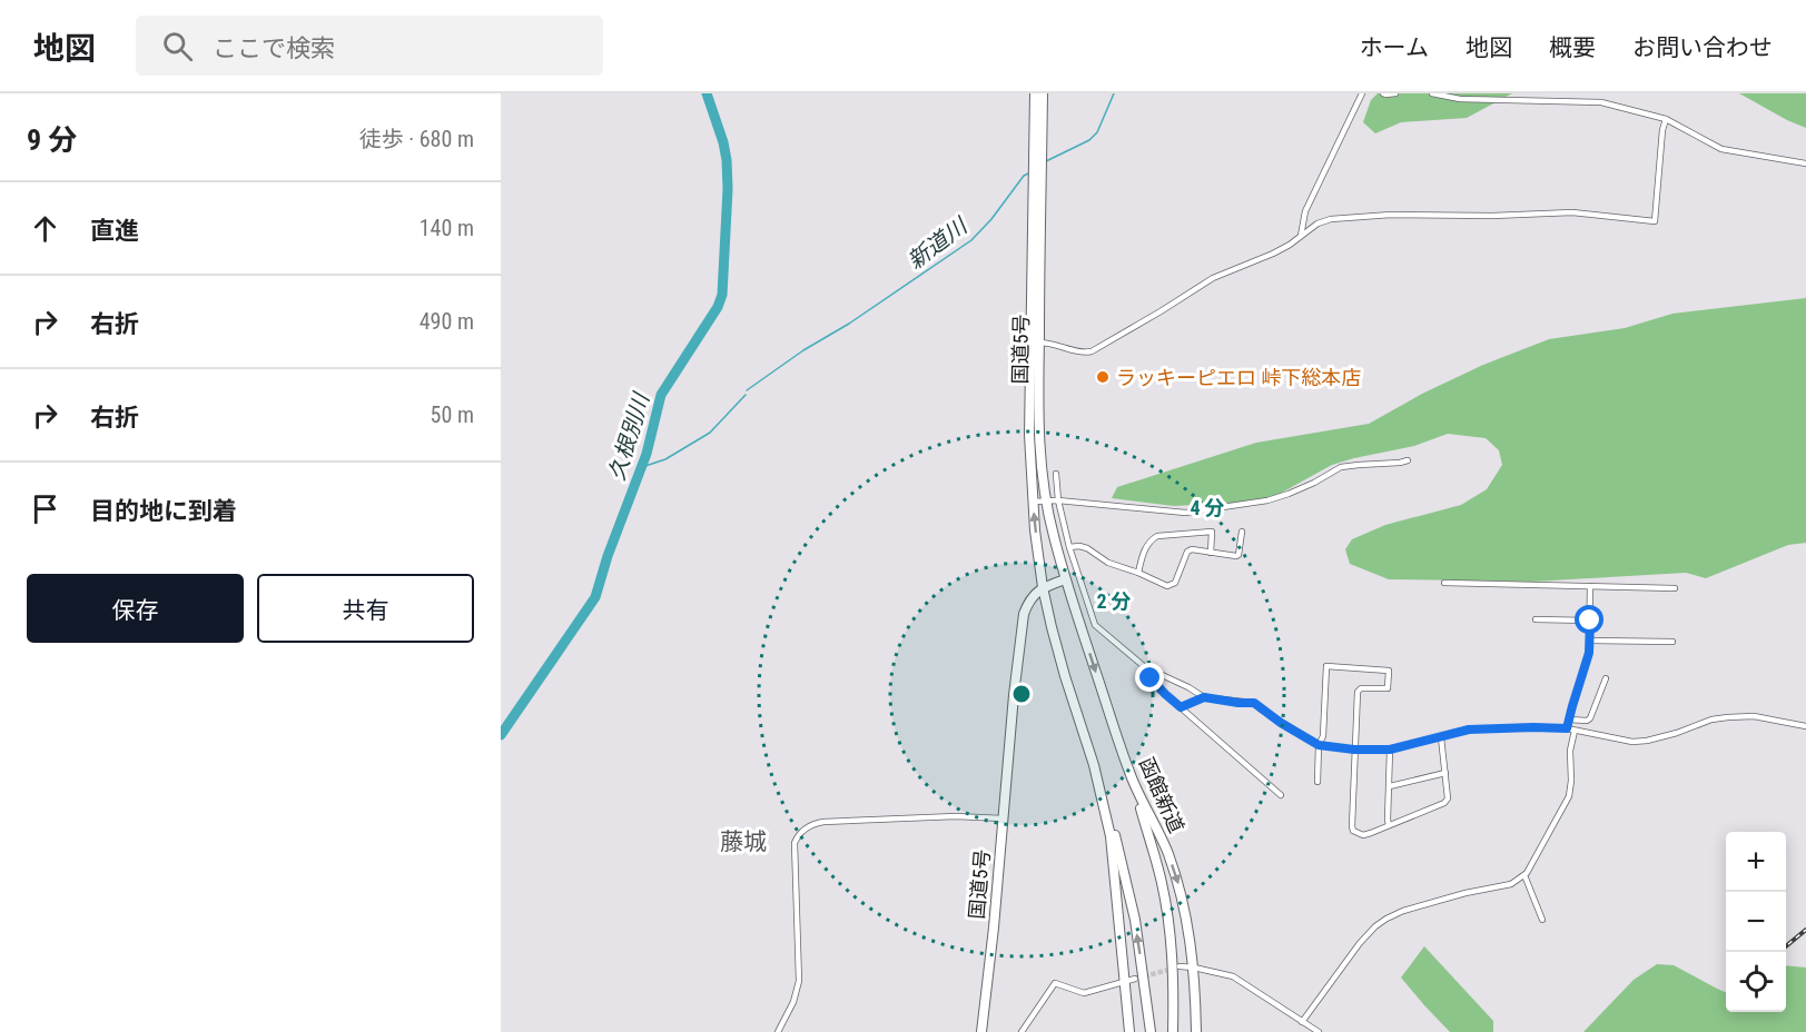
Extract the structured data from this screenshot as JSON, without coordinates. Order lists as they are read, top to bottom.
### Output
{
  "streets": {
    "highway": ["国道5号", "函館新道"]
  },
  "crossings": [
    ["国道5号", "函館新道"]
  ],
  "districts": ["藤城"],
  "water": ["新道川", "久根別川"],
  "places": ["ラッキーピエロ 峠下総本店"],
  "page": {
    "header": "地図",
    "search": "ここで検索",
    "nav": [
      "ホーム",
      "地図",
      "概要",
      "お問い合わせ"
    ],
    "heading": ["9 分", "徒歩 · 680 m"],
    "list": [
      ["直進", "140 m"],
      ["右折", "490 m"],
      ["右折", "50 m"],
      "目的地に到着"
    ],
    "buttons": ["保存", "共有"],
    "map_buttons": ["+", "−"]
  },
  "rings": ["4 分", "2 分"]
}
